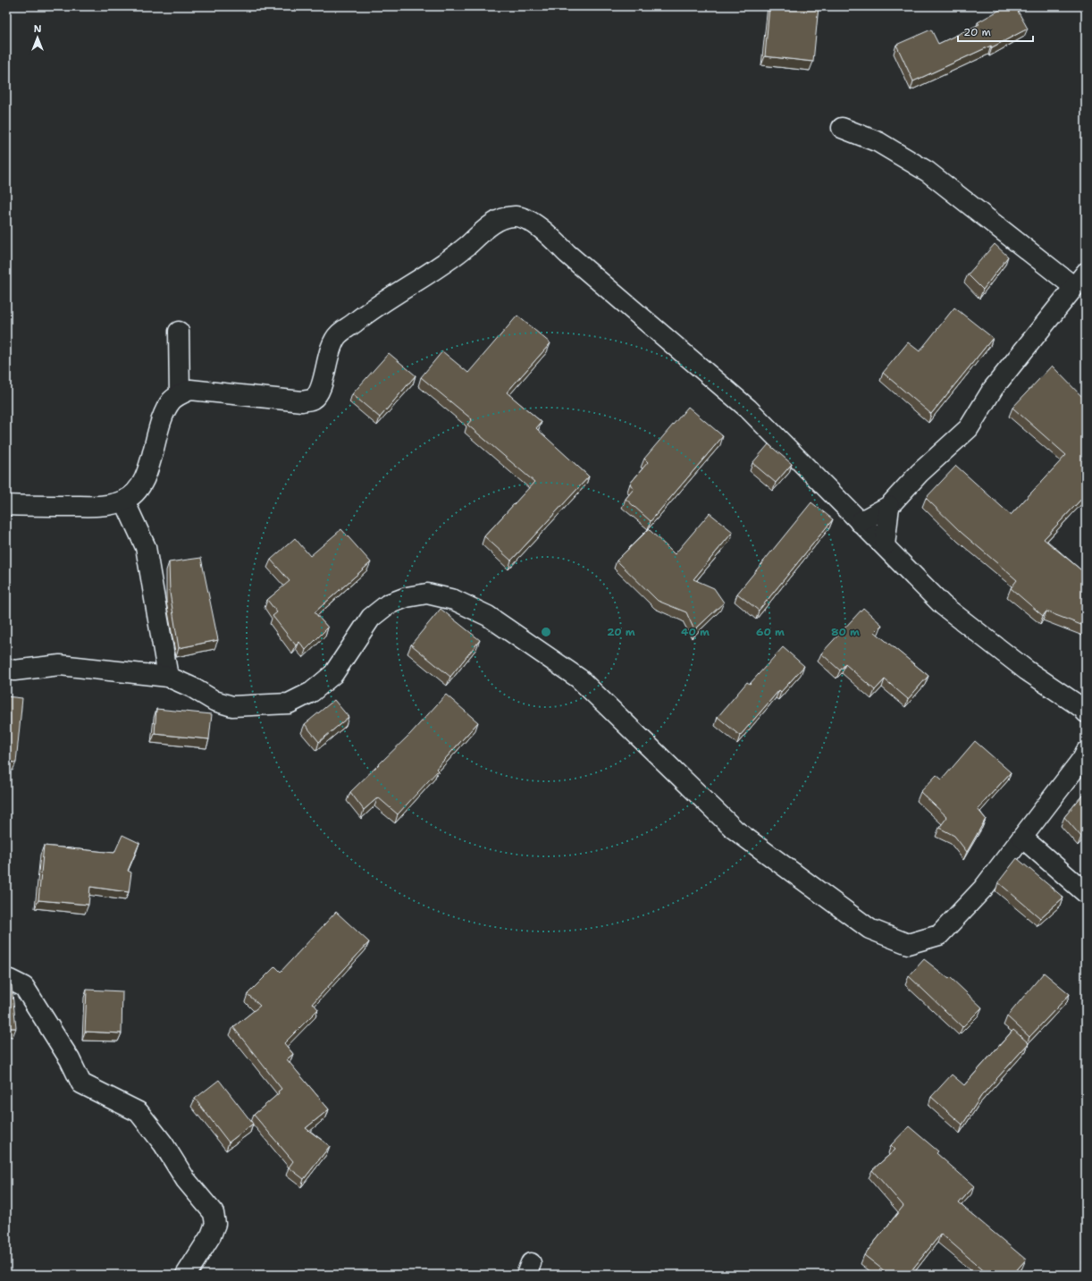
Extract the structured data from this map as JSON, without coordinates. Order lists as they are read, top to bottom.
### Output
{
  "scale_bar": "20 m",
  "north": "top",
  "rings": [
    "20 m",
    "40 m",
    "60 m",
    "80 m"
  ]
}
